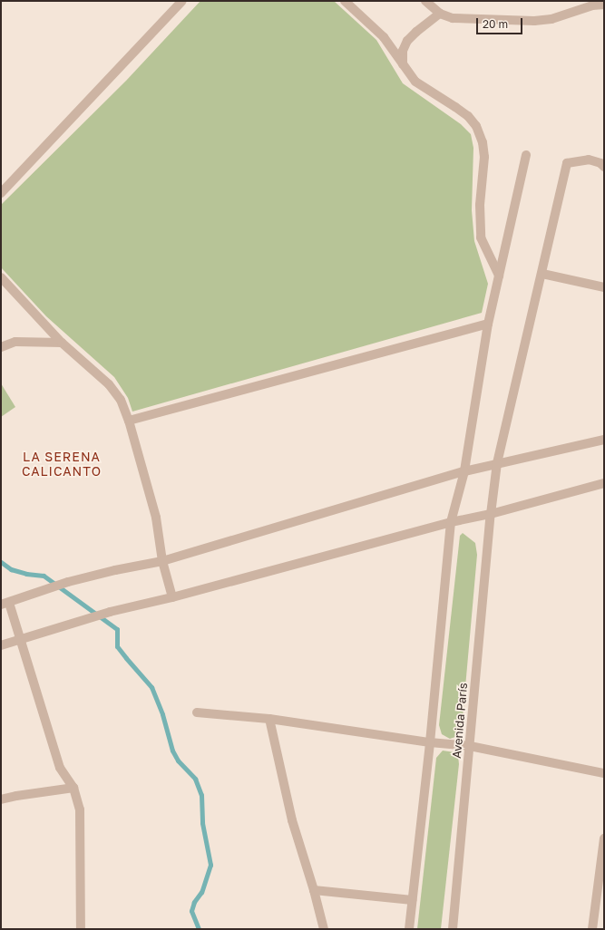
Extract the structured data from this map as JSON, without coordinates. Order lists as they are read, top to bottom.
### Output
{
  "streets": {
    "street": ["Avenida París"]
  },
  "districts": ["LA SERENA CALICANTO"],
  "scale_bar": "20 m"
}
